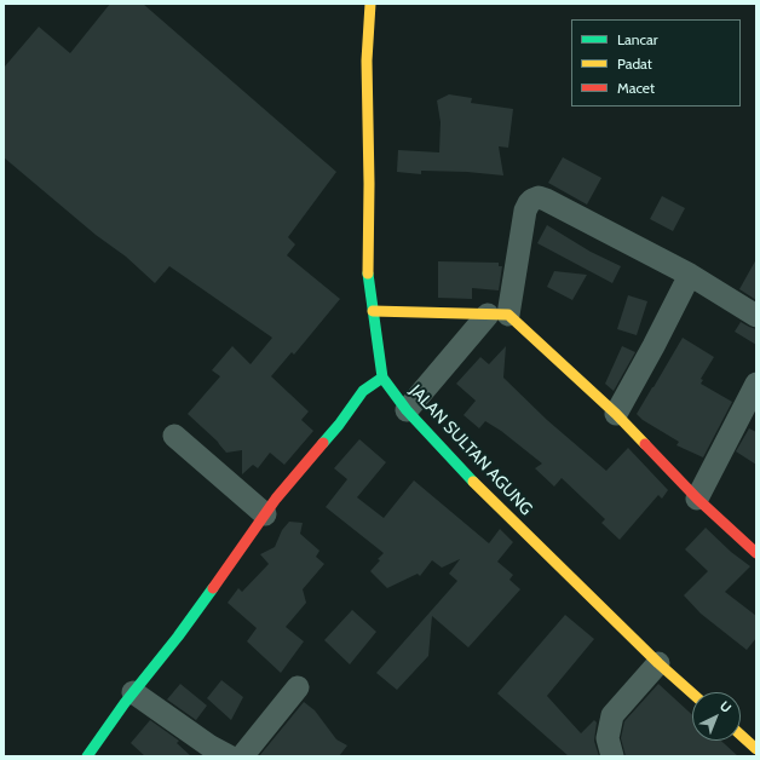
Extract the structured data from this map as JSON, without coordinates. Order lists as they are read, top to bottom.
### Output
{
  "streets": {
    "street": ["JALAN SULTAN AGUNG"]
  },
  "legend": ["Lancar", "Padat", "Macet"],
  "north": "top right"
}
